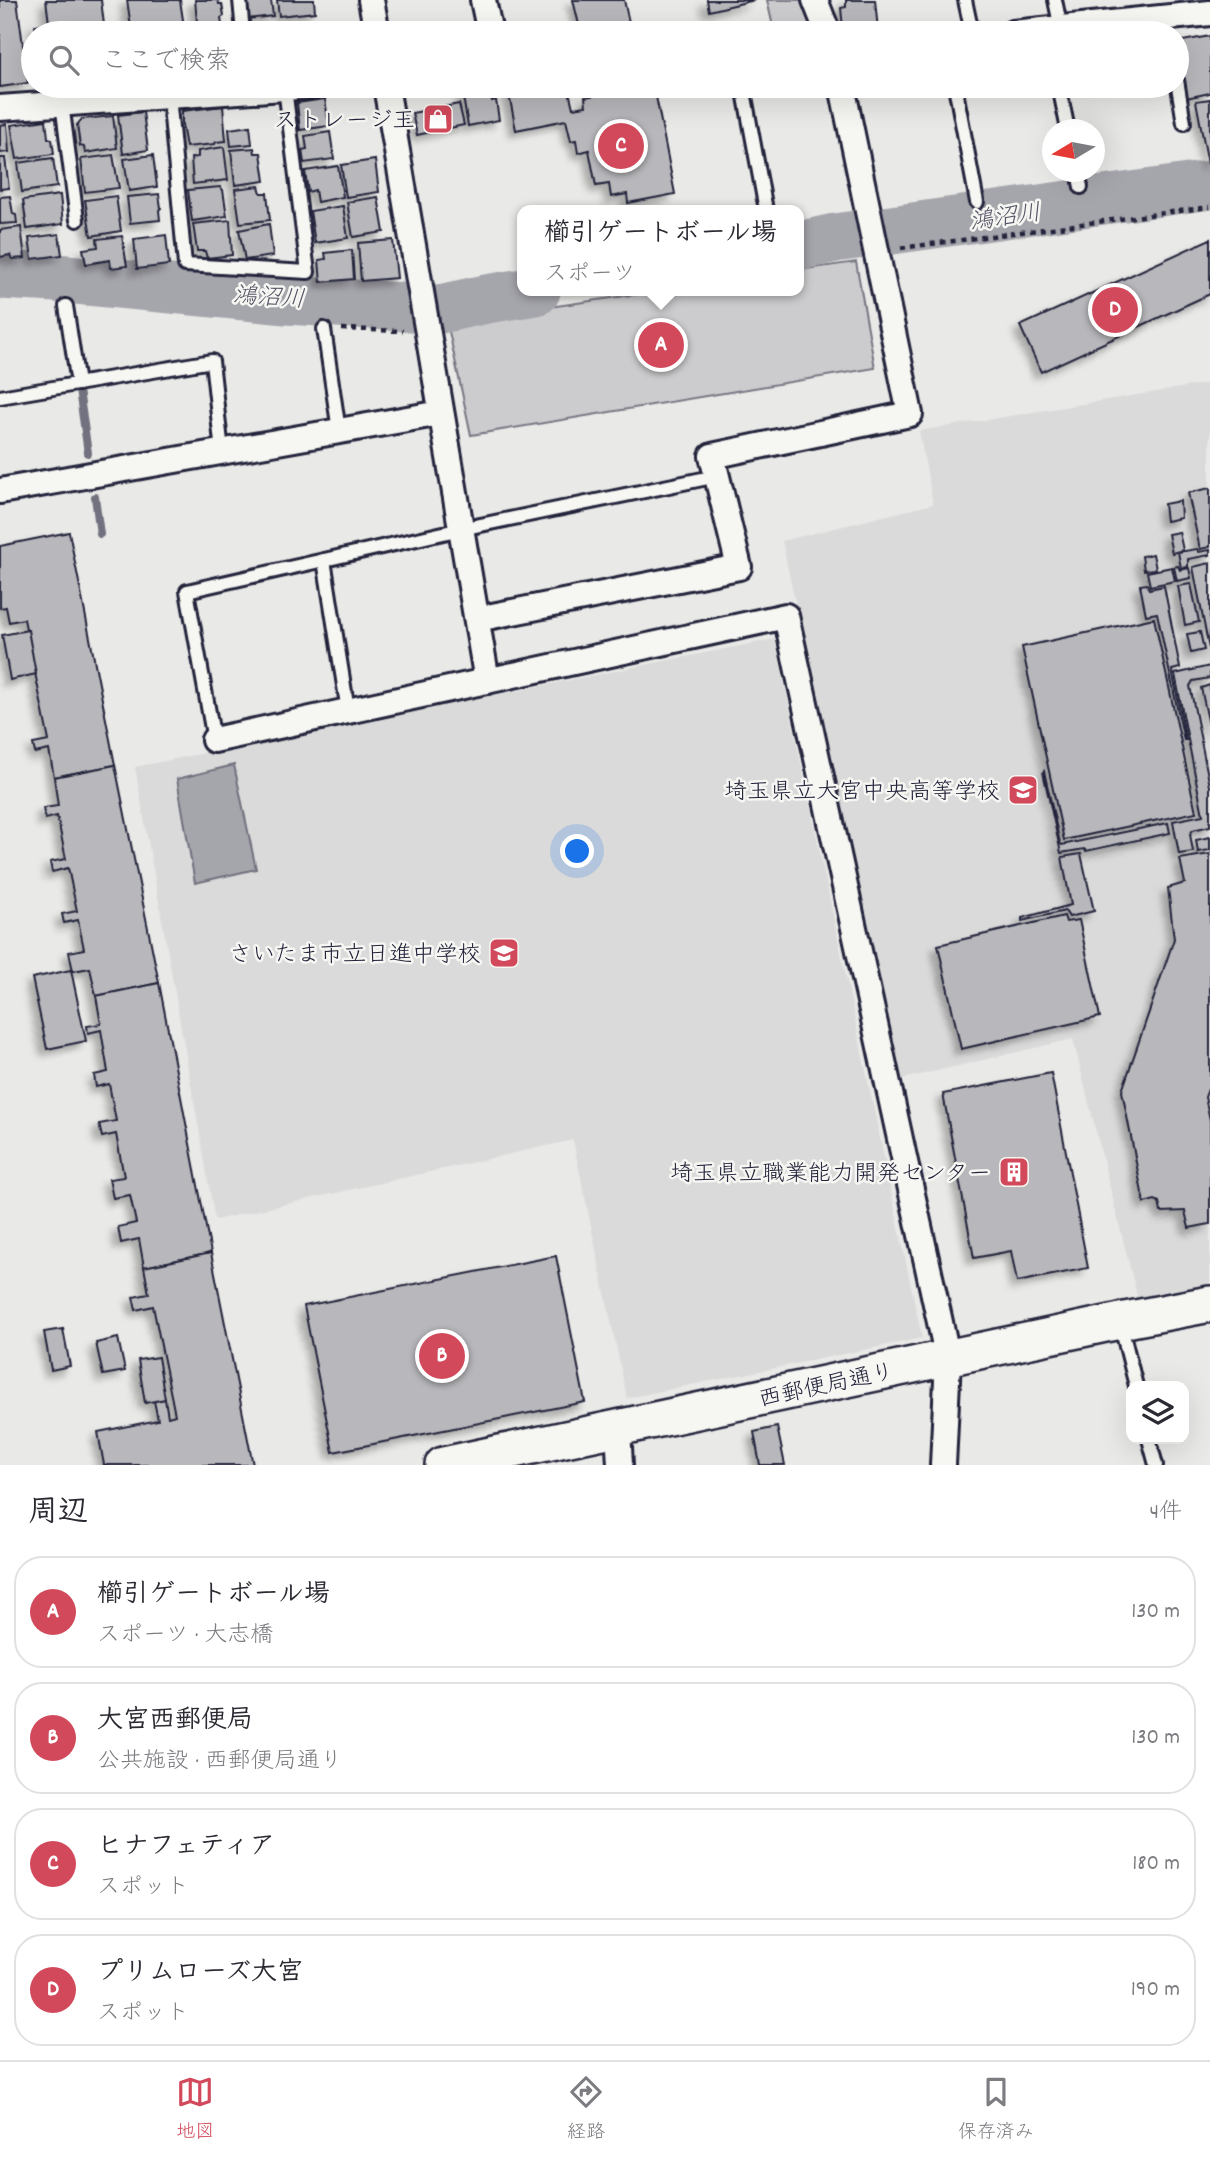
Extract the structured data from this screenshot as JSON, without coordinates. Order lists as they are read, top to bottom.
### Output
{
  "streets": {
    "street": ["西郵便局通り"]
  },
  "water": ["鴻沼川"],
  "places": {
    "shop": ["ストレージ王"],
    "school or university": ["埼玉県立大宮中央高等学校", "さいたま市立日進中学校"],
    "building": ["埼玉県立職業能力開発センター"]
  },
  "north": "left",
  "page": {
    "search": "ここで検索",
    "pins": [
      "C",
      "D",
      "A",
      "B"
    ],
    "popup": ["櫛引ゲートボール場", "スポーツ"],
    "heading": ["周辺", "4件"],
    "list": [
      {
        "mark": "A",
        "name": "櫛引ゲートボール場",
        "note": "スポーツ · 大志橋",
        "value": "130 m"
      },
      {
        "mark": "B",
        "name": "大宮西郵便局",
        "note": "公共施設 · 西郵便局通り",
        "value": "130 m"
      },
      {
        "mark": "C",
        "name": "ヒナフェティア",
        "note": "スポット",
        "value": "180 m"
      },
      {
        "mark": "D",
        "name": "プリムローズ大宮",
        "note": "スポット",
        "value": "190 m"
      }
    ],
    "nav": ["地図", "経路", "保存済み"]
  }
}
